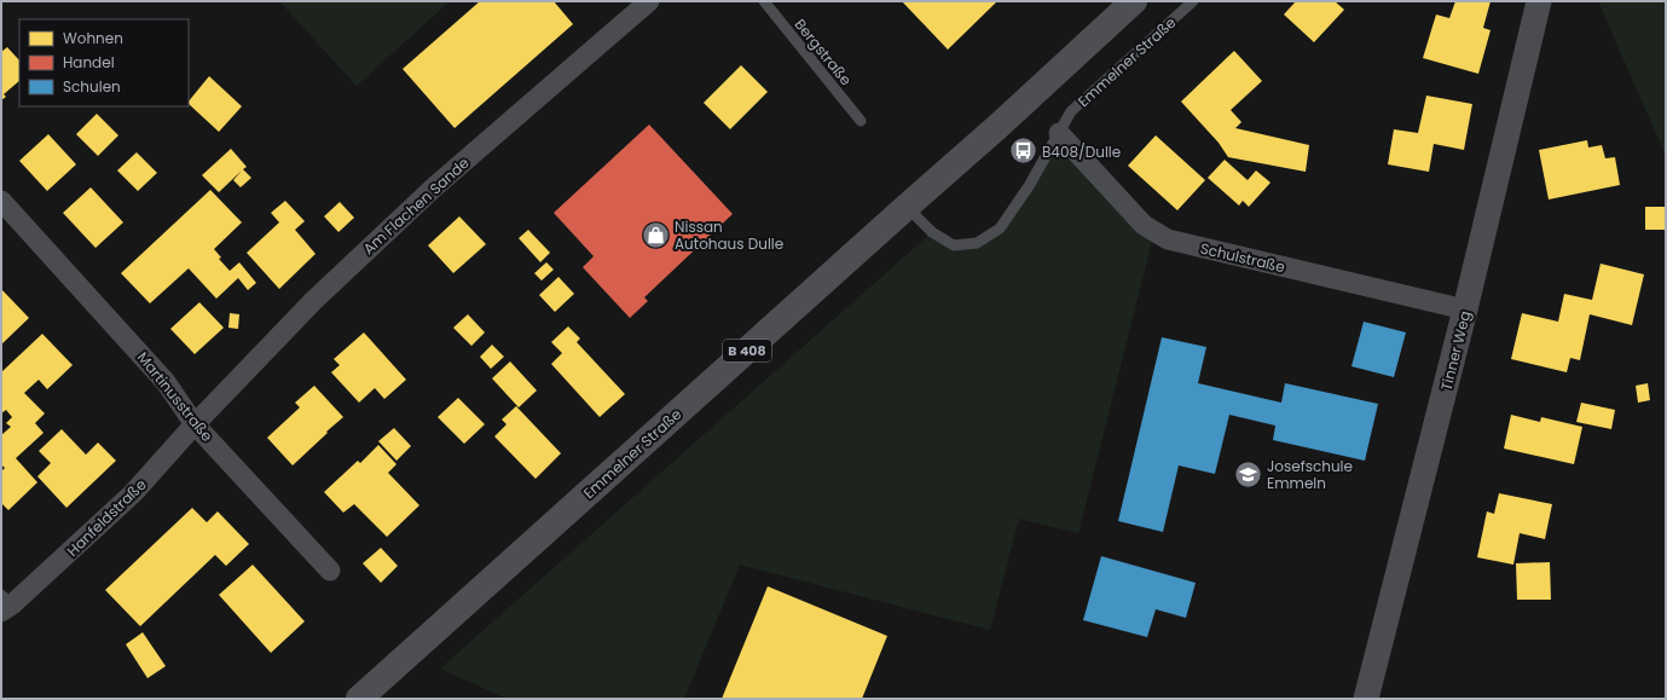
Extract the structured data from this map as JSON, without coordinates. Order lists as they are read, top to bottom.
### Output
{
  "streets": {
    "main road": ["Emmelner Straße", "B 408"],
    "street": [
      "Am Flachen Sande",
      "Schulstraße",
      "Tinner Weg",
      "Martinusstraße",
      "Hanfeldstraße"
    ],
    "lane": ["Bergstraße"]
  },
  "crossings": [
    ["Emmelner Straße", "Schulstraße"],
    ["Am Flachen Sande", "Martinusstraße"],
    ["Am Flachen Sande", "Hanfeldstraße"],
    ["Schulstraße", "Tinner Weg"],
    ["Martinusstraße", "Hanfeldstraße"]
  ],
  "places": {
    "bus stop": ["B408/Dulle"],
    "shop": ["Nissan Autohaus Dulle"],
    "school or university": ["Josefschule Emmeln"]
  },
  "legend": ["Wohnen", "Handel", "Schulen"]
}
